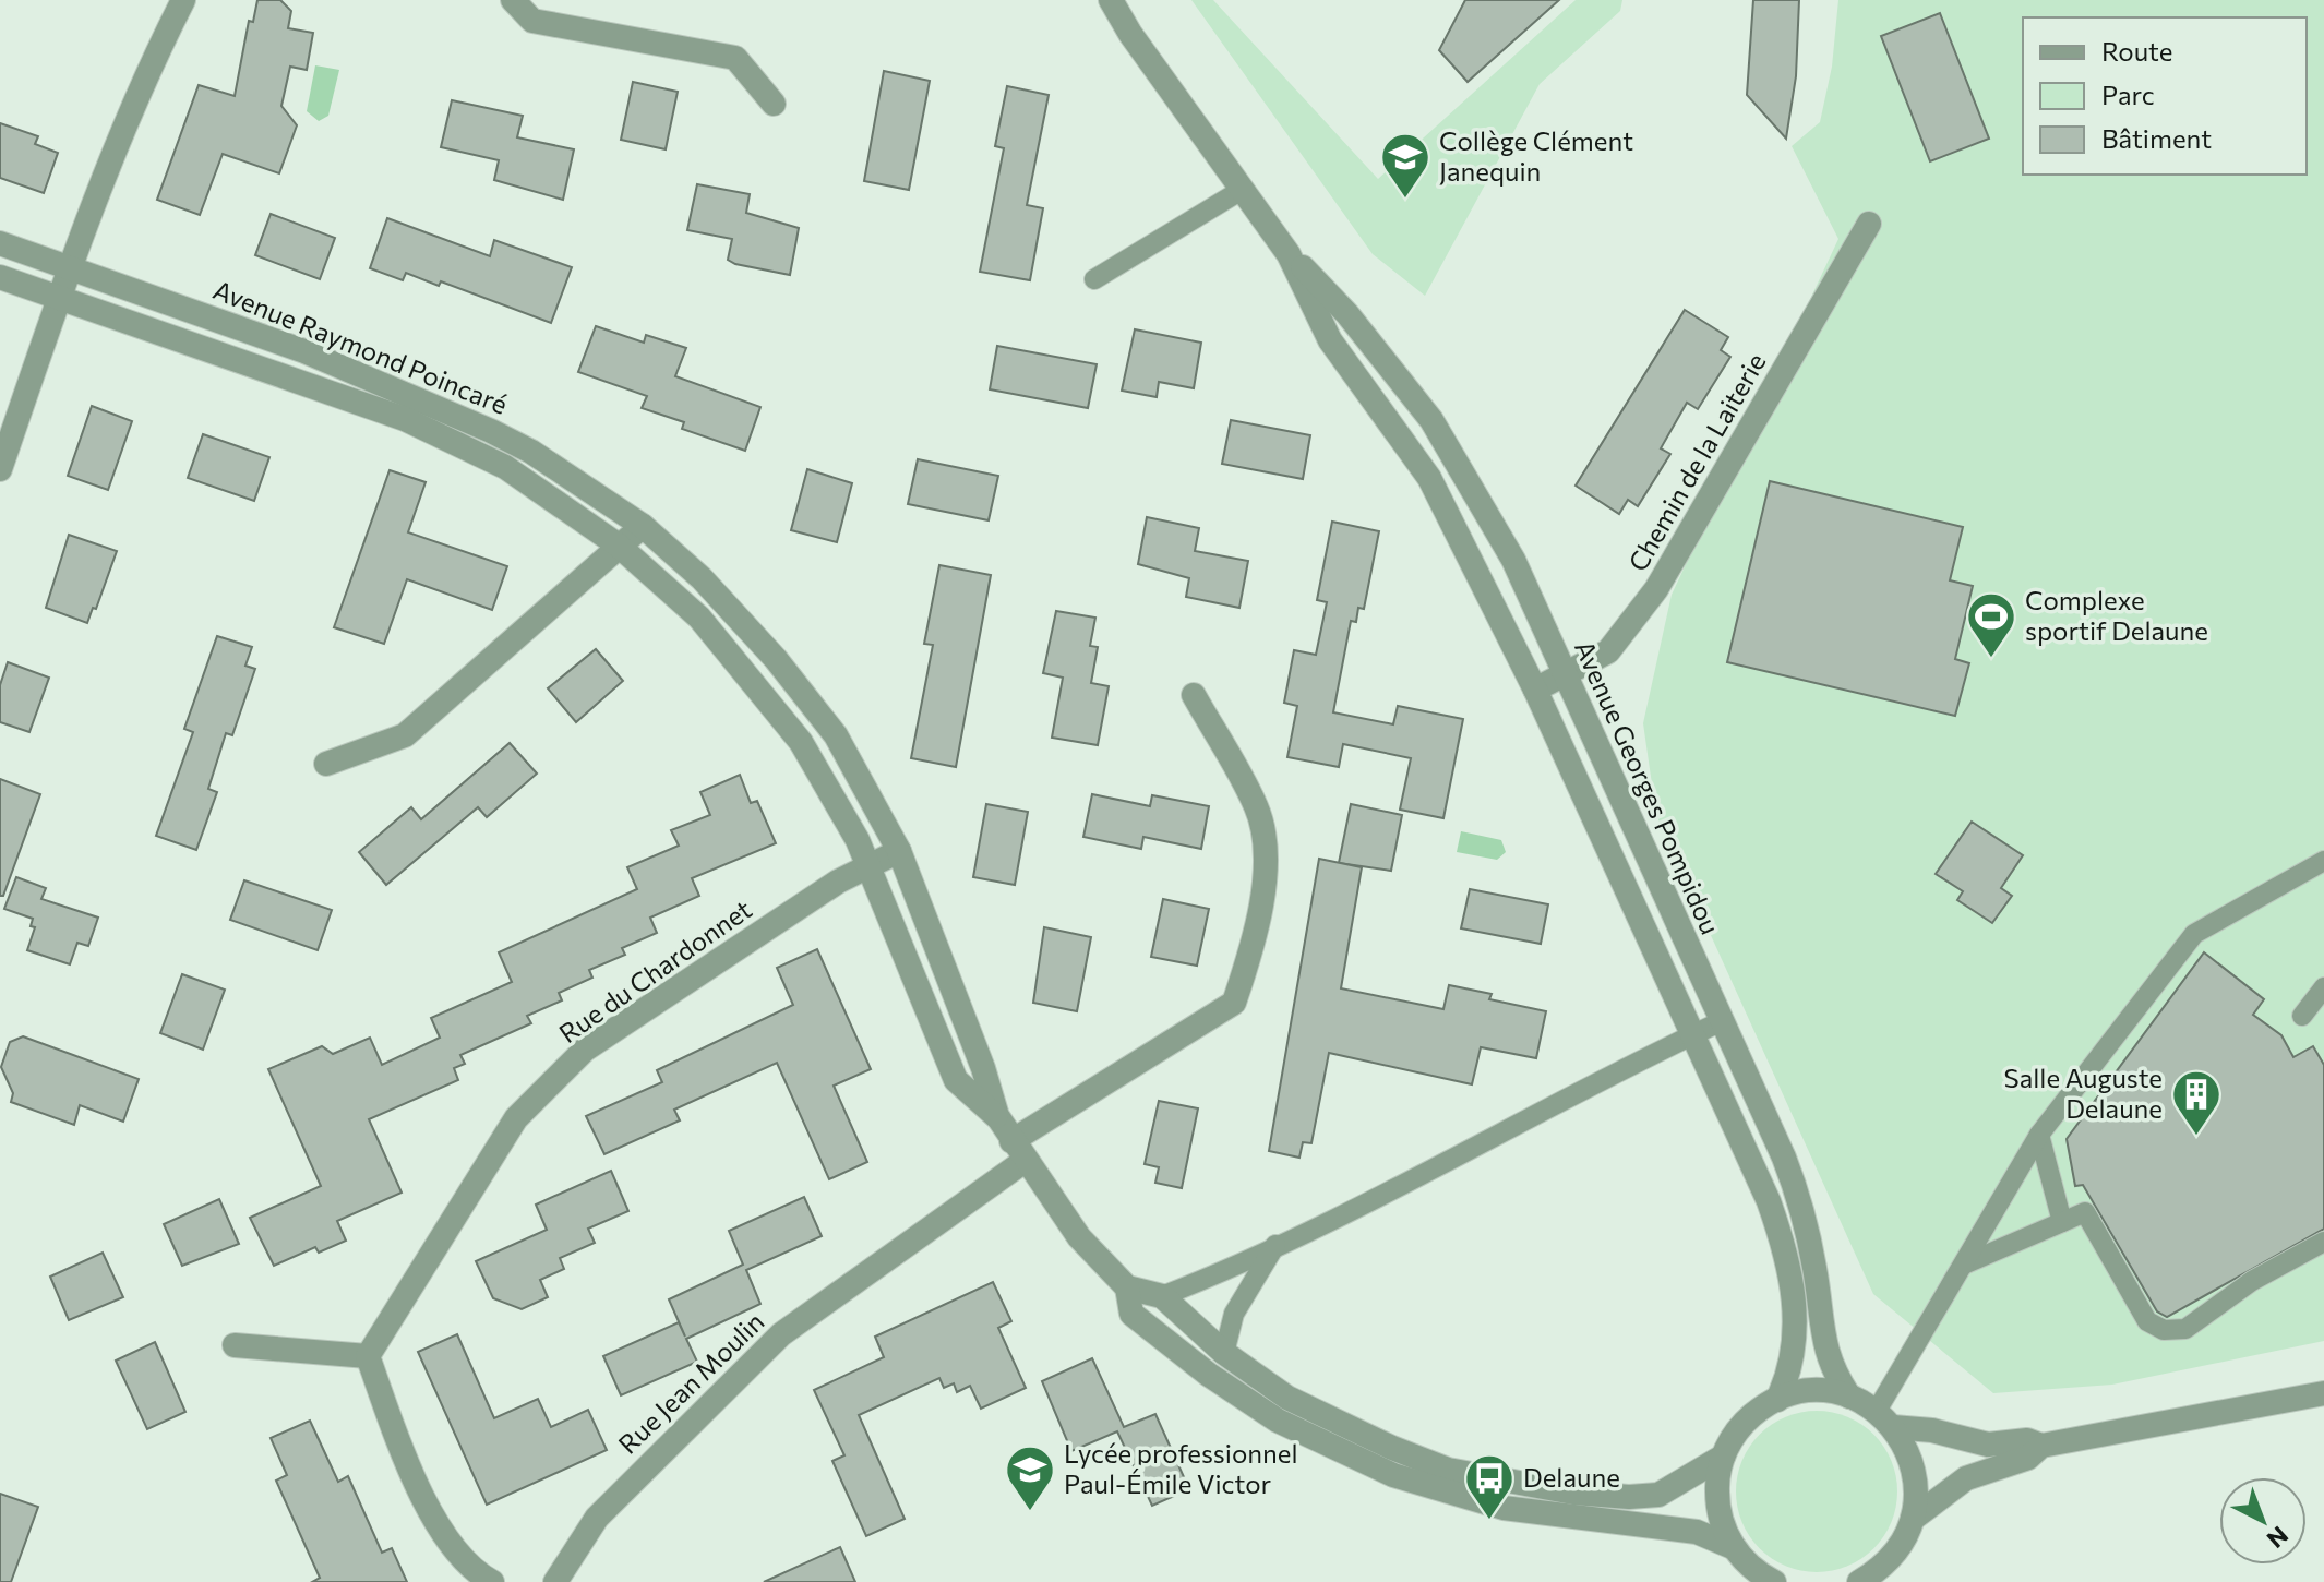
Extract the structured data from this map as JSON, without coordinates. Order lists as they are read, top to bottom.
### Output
{
  "streets": {
    "street": [
      "Avenue Raymond Poincaré",
      "Chemin de la Laiterie",
      "Avenue Georges Pompidou",
      "Rue du Chardonnet",
      "Rue Jean Moulin"
    ]
  },
  "crossings": [
    ["Avenue Raymond Poincaré", "Rue du Chardonnet"],
    ["Avenue Raymond Poincaré", "Rue Jean Moulin"],
    ["Chemin de la Laiterie", "Avenue Georges Pompidou"]
  ],
  "places": {
    "school or university": ["Collège Clément Janequin", "Lycée professionnel Paul-Émile Victor"],
    "sports": ["Complexe sportif Delaune"],
    "building": ["Salle Auguste Delaune"],
    "bus stop": ["Delaune"]
  },
  "legend": ["Route", "Parc", "Bâtiment"],
  "north": "bottom right"
}
